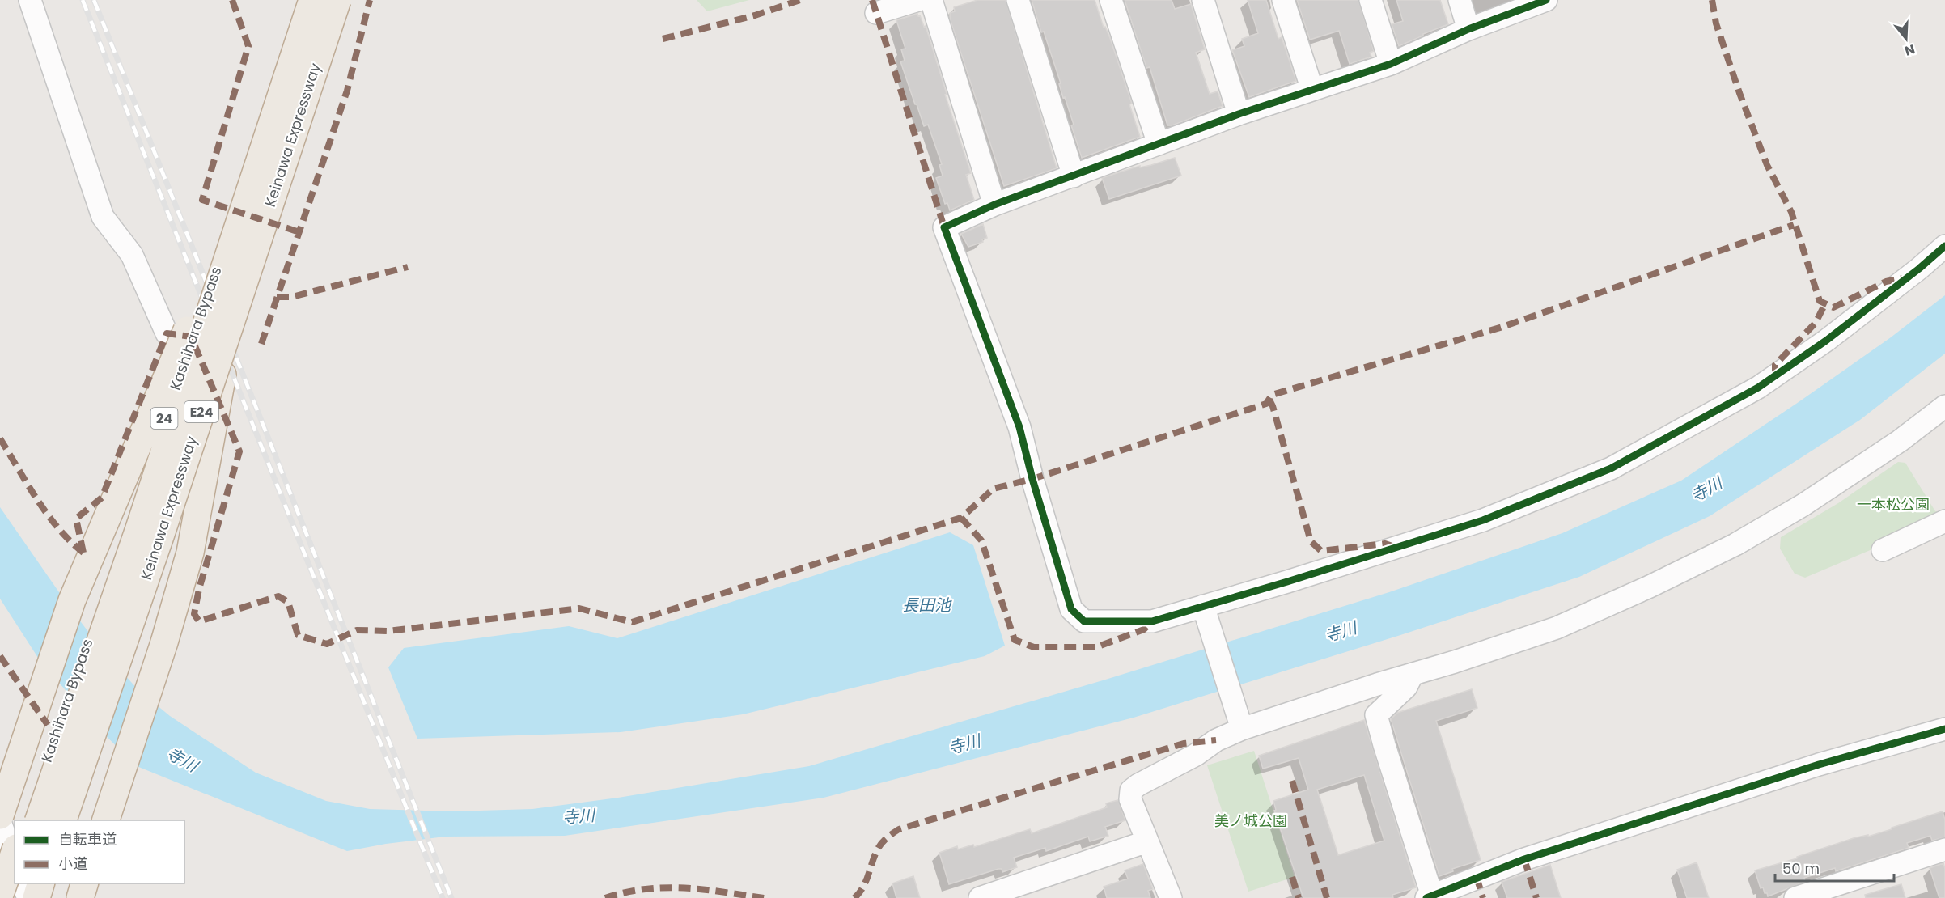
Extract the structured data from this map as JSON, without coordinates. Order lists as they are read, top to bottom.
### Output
{
  "streets": {
    "highway": [
      "Keinawa Expressway",
      "Kashihara Bypass",
      "E24",
      "24"
    ]
  },
  "crossings": [
    ["Keinawa Expressway", "Kashihara Bypass"]
  ],
  "water": ["寺川", "長田池"],
  "parks": ["一本松公園", "美ノ城公園"],
  "legend": ["自転車道", "小道"],
  "scale_bar": "50 m",
  "north": "bottom"
}
